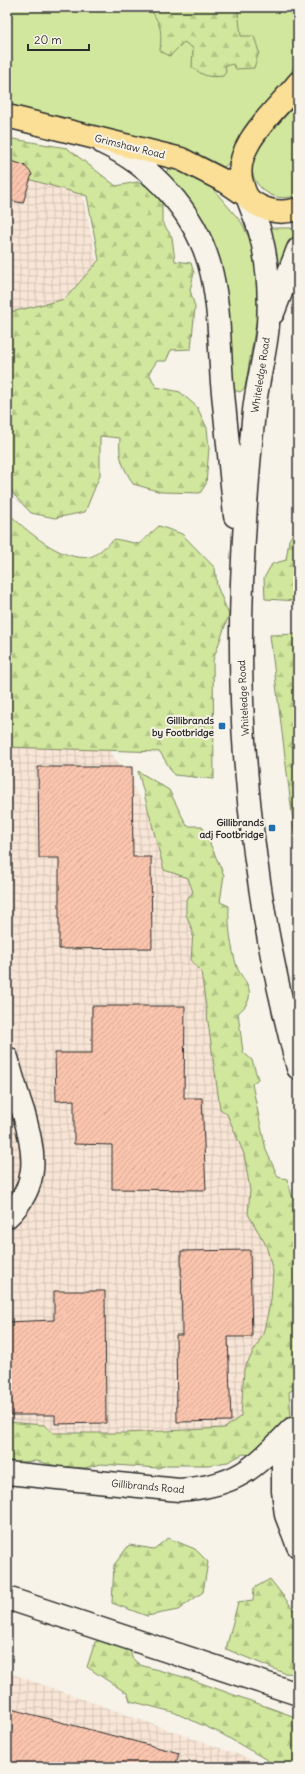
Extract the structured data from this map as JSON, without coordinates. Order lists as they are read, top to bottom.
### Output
{
  "streets": {
    "main road": ["Grimshaw Road"],
    "street": ["Whiteledge Road", "Gillibrands Road"]
  },
  "crossings": [
    ["Grimshaw Road", "Whiteledge Road"]
  ],
  "places": {
    "transit": ["Gillibrands by Footbridge", "Gillibrands adj Footbridge"]
  },
  "scale_bar": "20 m"
}
